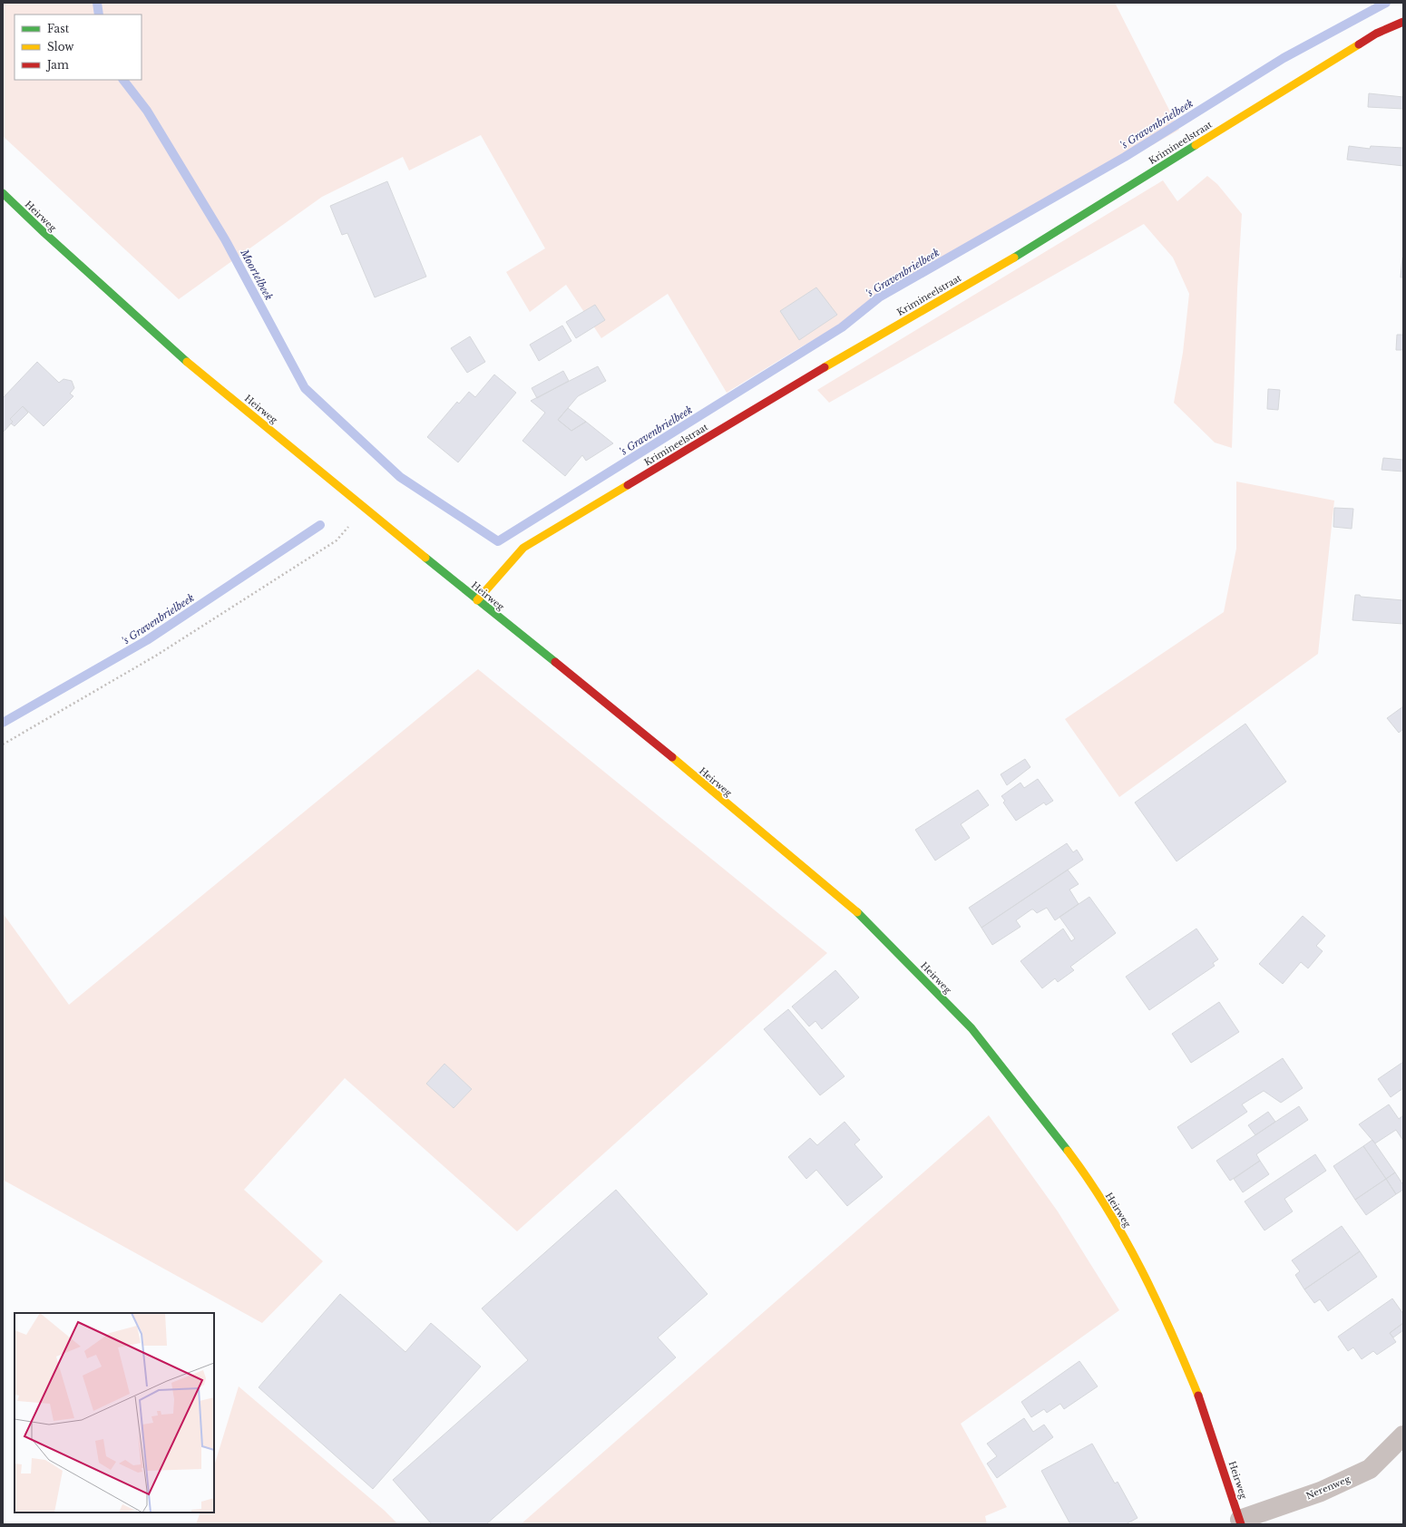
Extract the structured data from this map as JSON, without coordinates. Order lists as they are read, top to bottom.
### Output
{
  "streets": {
    "main road": ["Krimineelstraat", "Heirweg"],
    "street": ["Nerenweg"]
  },
  "crossings": [
    ["Krimineelstraat", "Heirweg"],
    ["Heirweg", "Nerenweg"]
  ],
  "water": ["'s Gravenbrielbeek", "Moortelbeek"],
  "legend": ["Fast", "Slow", "Jam"]
}
